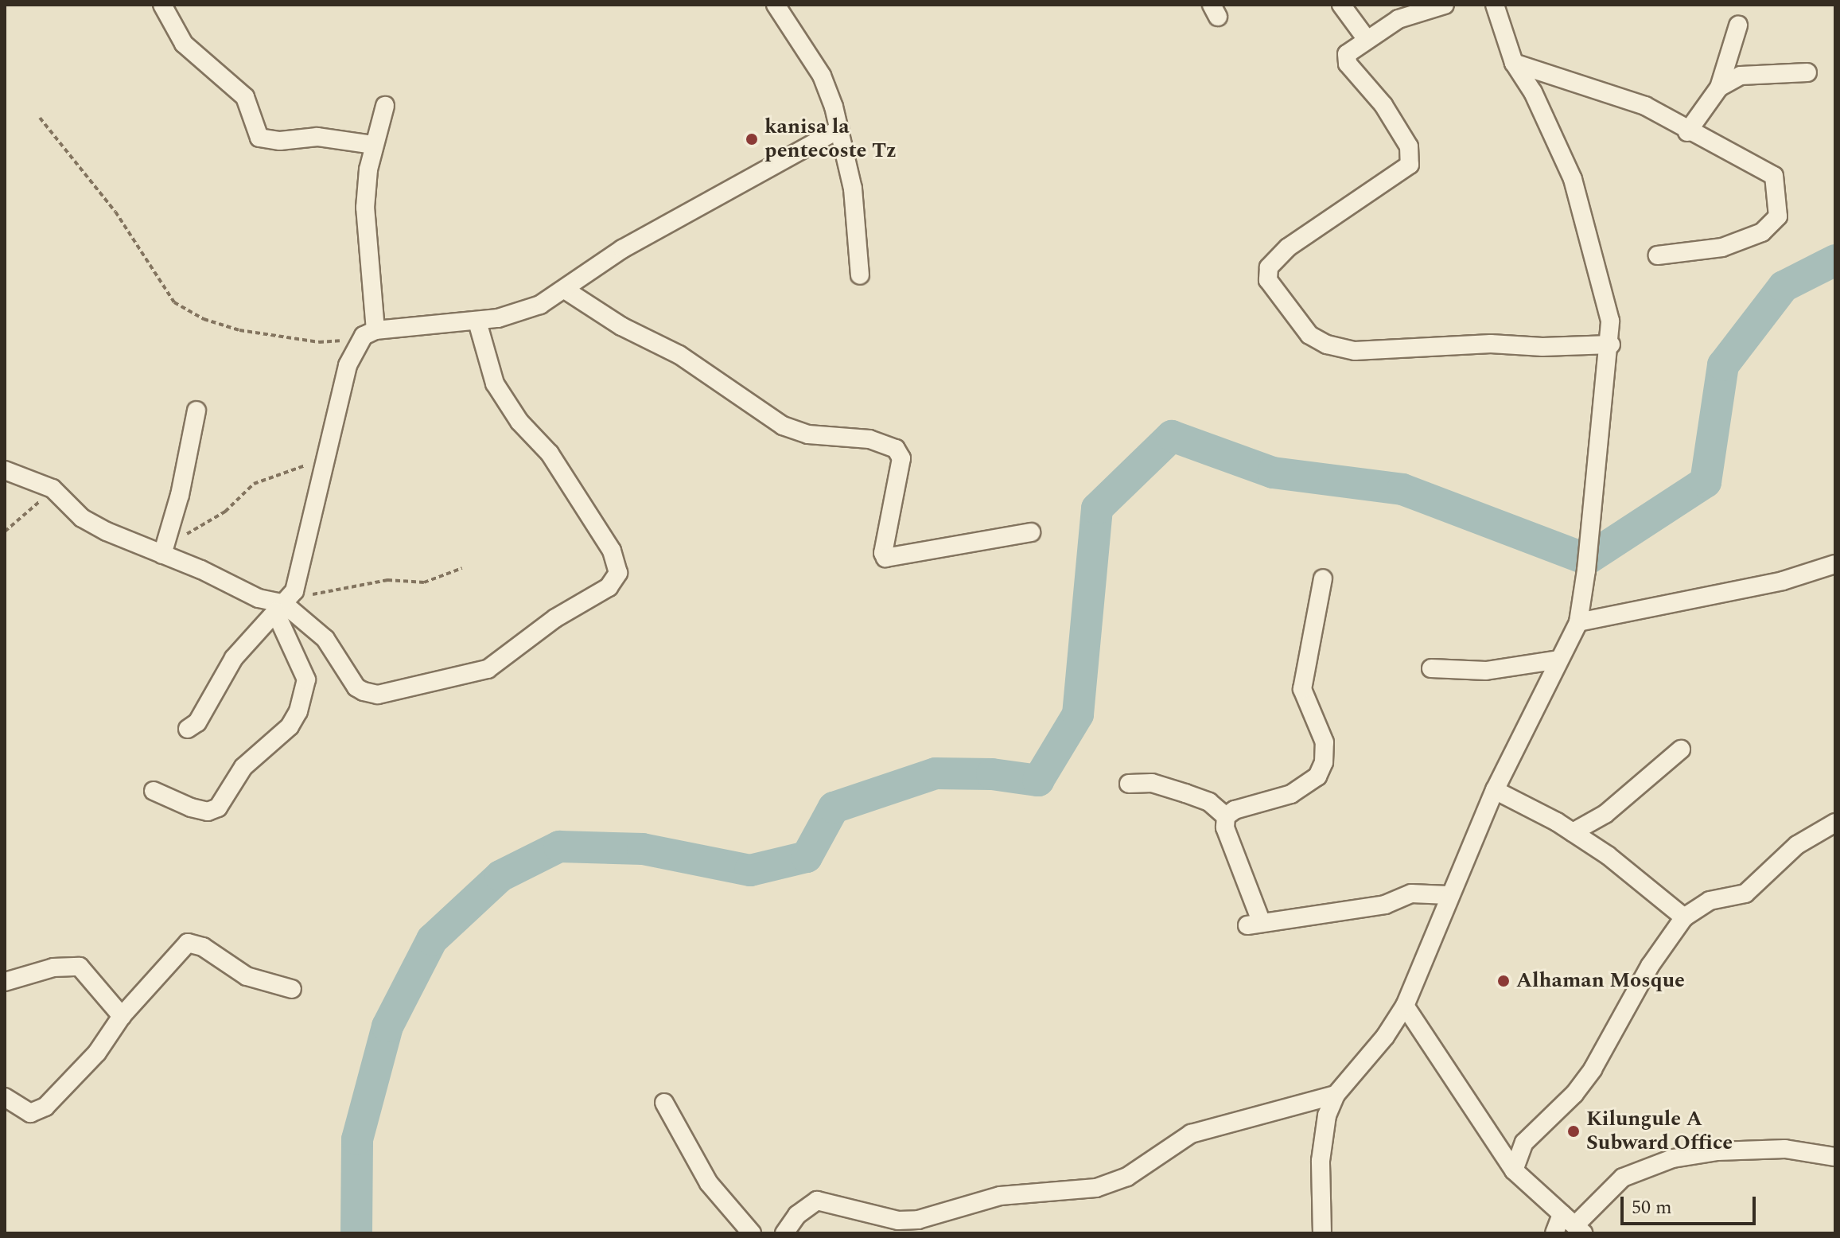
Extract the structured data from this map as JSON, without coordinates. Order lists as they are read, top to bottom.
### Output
{
  "places": ["kanisa la pentecoste Tz", "Alhaman Mosque", "Kilungule A Subward Office"],
  "scale_bar": "50 m"
}
